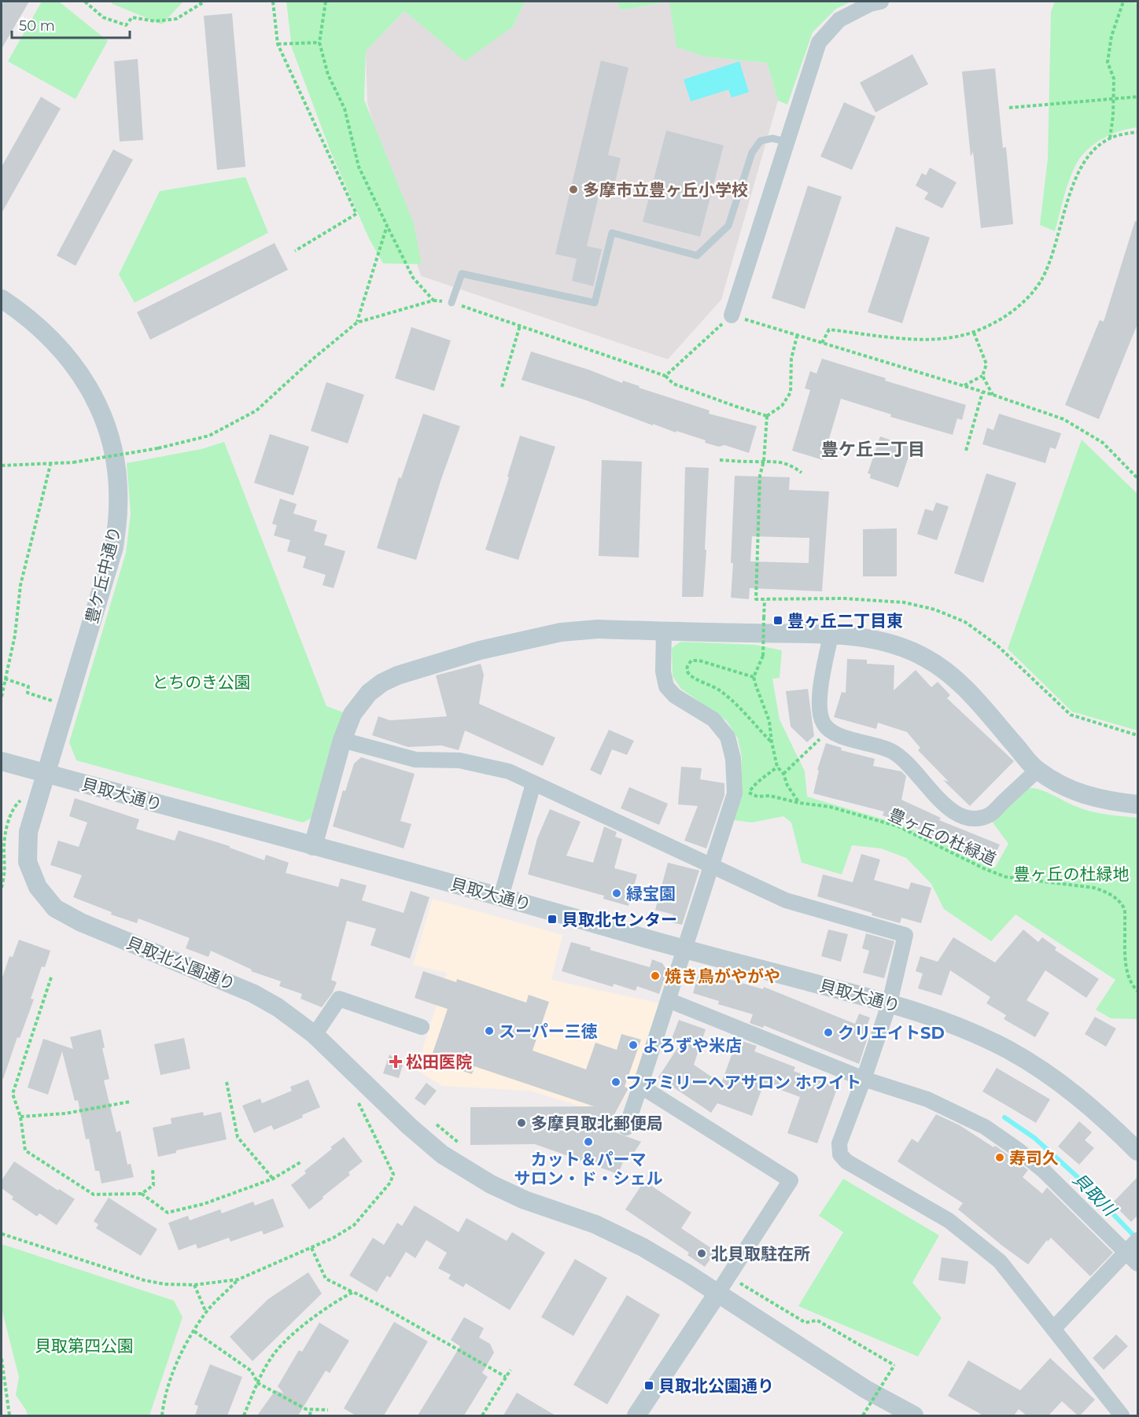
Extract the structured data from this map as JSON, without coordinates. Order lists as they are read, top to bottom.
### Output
{
  "streets": {
    "street": ["豊ケ丘中通り", "貝取大通り", "貝取北公園通り"],
    "path": ["豊ヶ丘の杜緑道"]
  },
  "crossings": [
    ["豊ケ丘中通り", "貝取大通り"],
    ["豊ケ丘中通り", "貝取北公園通り"],
    ["貝取大通り", "貝取北公園通り"]
  ],
  "districts": ["豊ケ丘二丁目"],
  "water": ["貝取川"],
  "parks": ["とちのき公園", "豊ヶ丘の杜緑地", "貝取第四公園"],
  "places": {
    "other": [
      "多摩市立豊ヶ丘小学校",
      "緑宝園",
      "焼き鳥がやがや",
      "スーパー三徳",
      "クリエイトSD",
      "よろずや米店",
      "ファミリーヘアサロン ホワイト",
      "多摩貝取北郵便局",
      "カット＆パーマ サロン・ド・シェル",
      "寿司久",
      "北貝取駐在所"
    ],
    "transit": ["豊ヶ丘二丁目東", "貝取北センター", "貝取北公園通り"],
    "health": ["松田医院"]
  },
  "scale_bar": "50 m"
}
